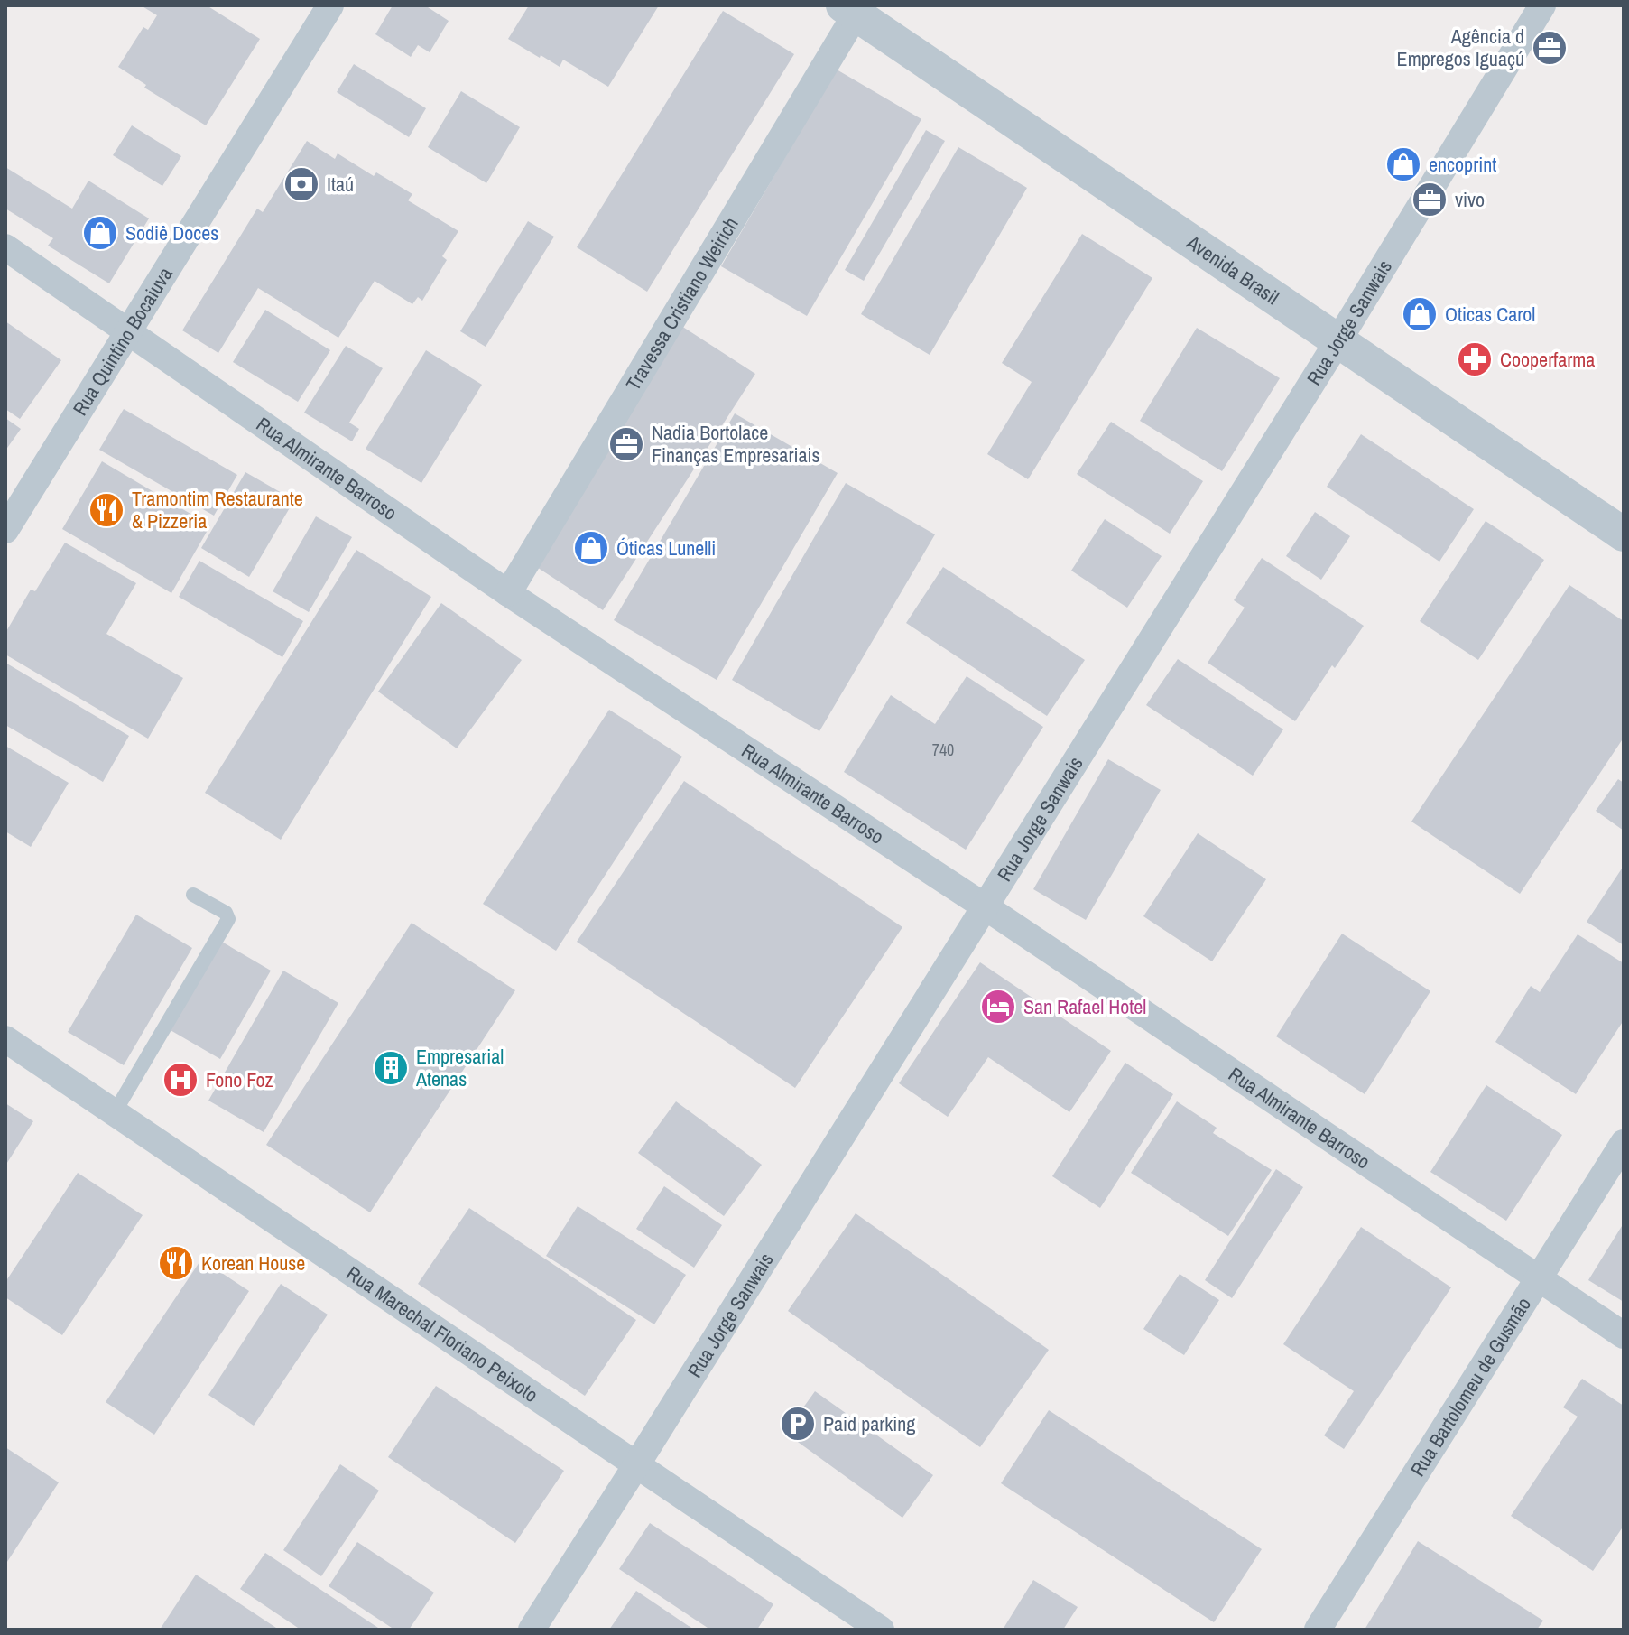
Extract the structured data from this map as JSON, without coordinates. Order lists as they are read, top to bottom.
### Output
{
  "streets": {
    "street": [
      "Avenida Brasil",
      "Travessa Cristiano Weirich",
      "Rua Jorge Sanwais",
      "Rua Quintino Bocaiuva",
      "Rua Almirante Barroso",
      "Rua Marechal Floriano Peixoto",
      "Rua Bartolomeu de Gusmão"
    ]
  },
  "crossings": [
    ["Avenida Brasil", "Travessa Cristiano Weirich"],
    ["Avenida Brasil", "Rua Jorge Sanwais"],
    ["Travessa Cristiano Weirich", "Rua Almirante Barroso"],
    ["Rua Jorge Sanwais", "Rua Almirante Barroso"],
    ["Rua Jorge Sanwais", "Rua Marechal Floriano Peixoto"],
    ["Rua Quintino Bocaiuva", "Rua Almirante Barroso"],
    ["Rua Almirante Barroso", "Rua Bartolomeu de Gusmão"]
  ],
  "places": {
    "office": ["Agência d Empregos Iguaçú", "vivo", "Nadia Bortolace Finanças Empresariais"],
    "shop": [
      "encoprint",
      "Sodiê Doces",
      "Oticas Carol",
      "Óticas Lunelli"
    ],
    "bank": ["Itaú"],
    "pharmacy": ["Cooperfarma"],
    "restaurant": ["Tramontim Restaurante & Pizzeria", "Korean House"],
    "hotel": ["San Rafael Hotel"],
    "building": ["Empresarial Atenas"],
    "hospital": ["Fono Foz"],
    "parking": ["Paid parking"]
  },
  "house_numbers": ["740"]
}
